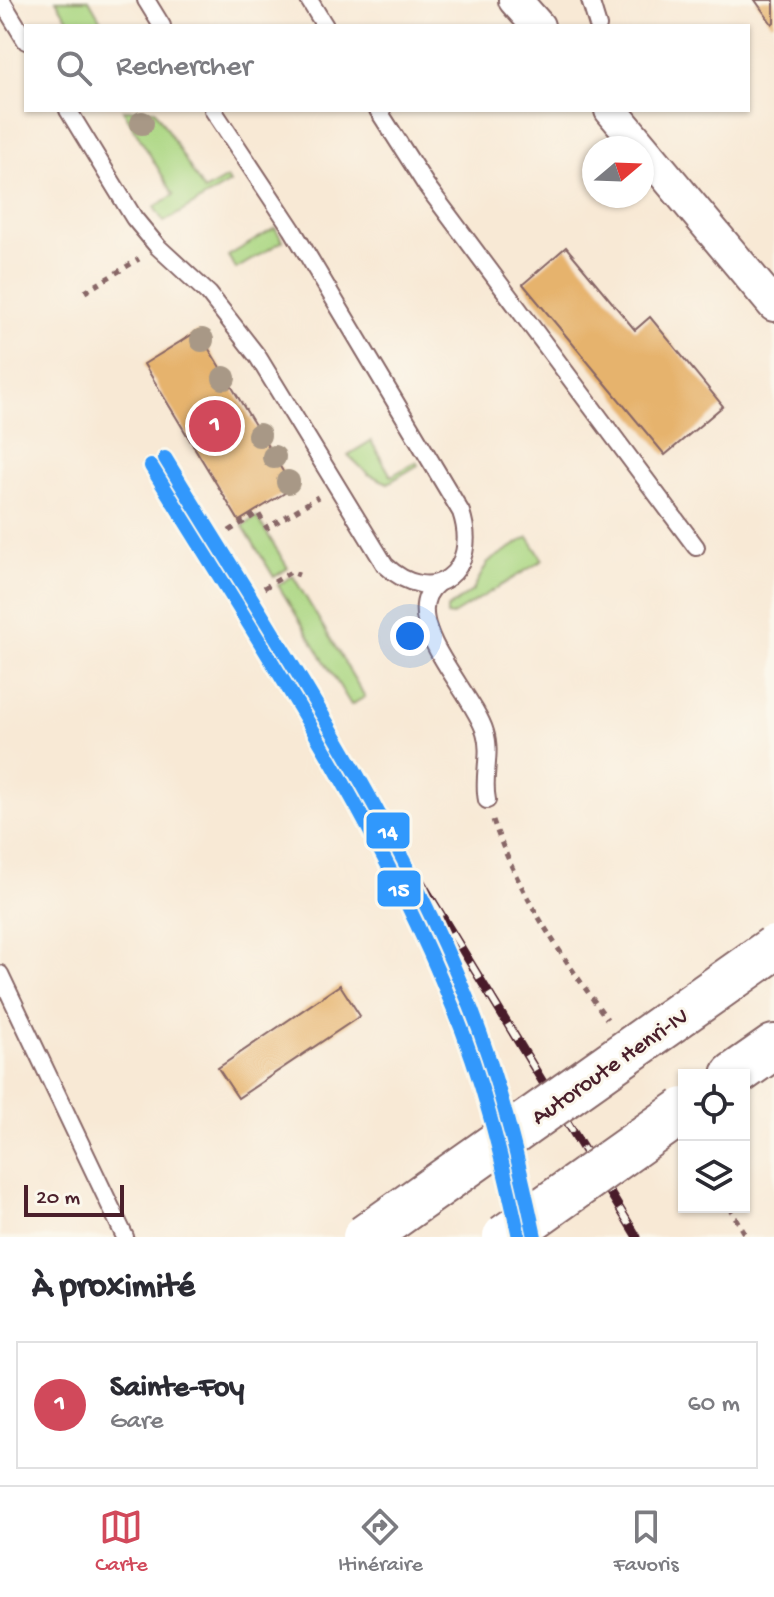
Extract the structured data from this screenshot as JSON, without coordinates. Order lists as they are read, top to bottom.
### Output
{
  "streets": {
    "highway": ["Autoroute Henri-IV"]
  },
  "lines": ["transit line 14", "transit line 15"],
  "scale_bar": "20 m",
  "north": "right",
  "page": {
    "search": "Rechercher",
    "pins": "1",
    "scale": "20 m",
    "heading": "À proximité",
    "list": [
      {
        "mark": "1",
        "name": "Sainte-Foy",
        "note": "Gare",
        "value": "60 m"
      }
    ],
    "nav": ["Carte", "Itinéraire", "Favoris"]
  }
}
